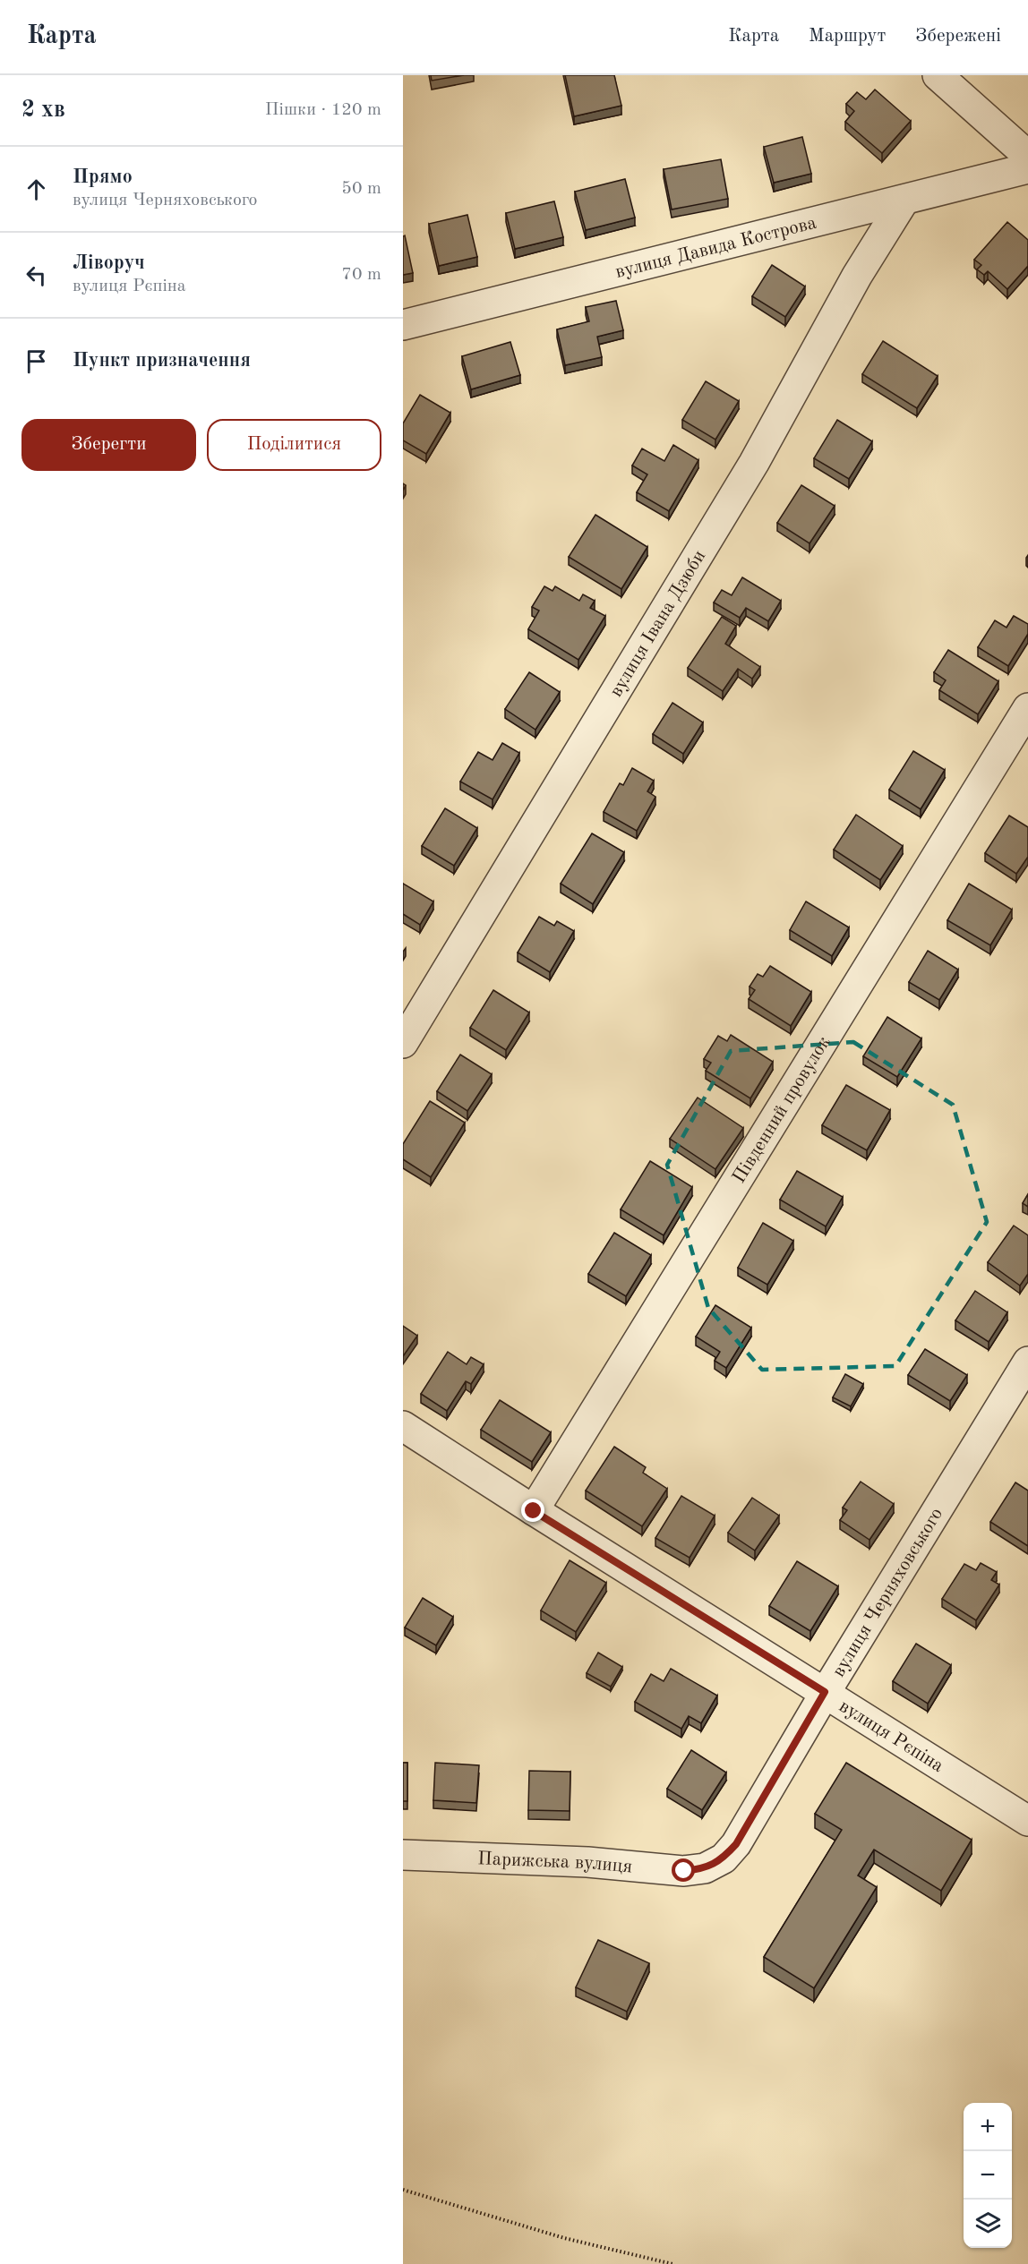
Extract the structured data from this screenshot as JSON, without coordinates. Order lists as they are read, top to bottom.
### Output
{
  "streets": {
    "street": [
      "вулиця Давида Кострова",
      "вулиця Івана Дзюби",
      "Південний провулок",
      "вулиця Черняховського",
      "вулиця Рєпіна",
      "Парижська вулиця"
    ]
  },
  "crossings": [
    ["вулиця Давида Кострова", "вулиця Івана Дзюби"],
    ["Південний провулок", "вулиця Рєпіна"],
    ["вулиця Черняховського", "вулиця Рєпіна"],
    ["вулиця Черняховського", "Парижська вулиця"]
  ],
  "page": {
    "header": "Карта",
    "nav": ["Карта", "Маршрут", "Збережені"],
    "heading": ["2 хв", "Пішки · 120 m"],
    "list": [
      ["Прямо", "вулиця Черняховського", "50 m"],
      ["Ліворуч", "вулиця Рєпіна", "70 m"],
      "Пункт призначення"
    ],
    "buttons": ["Зберегти", "Поділитися"],
    "map_buttons": ["+", "−"]
  }
}
